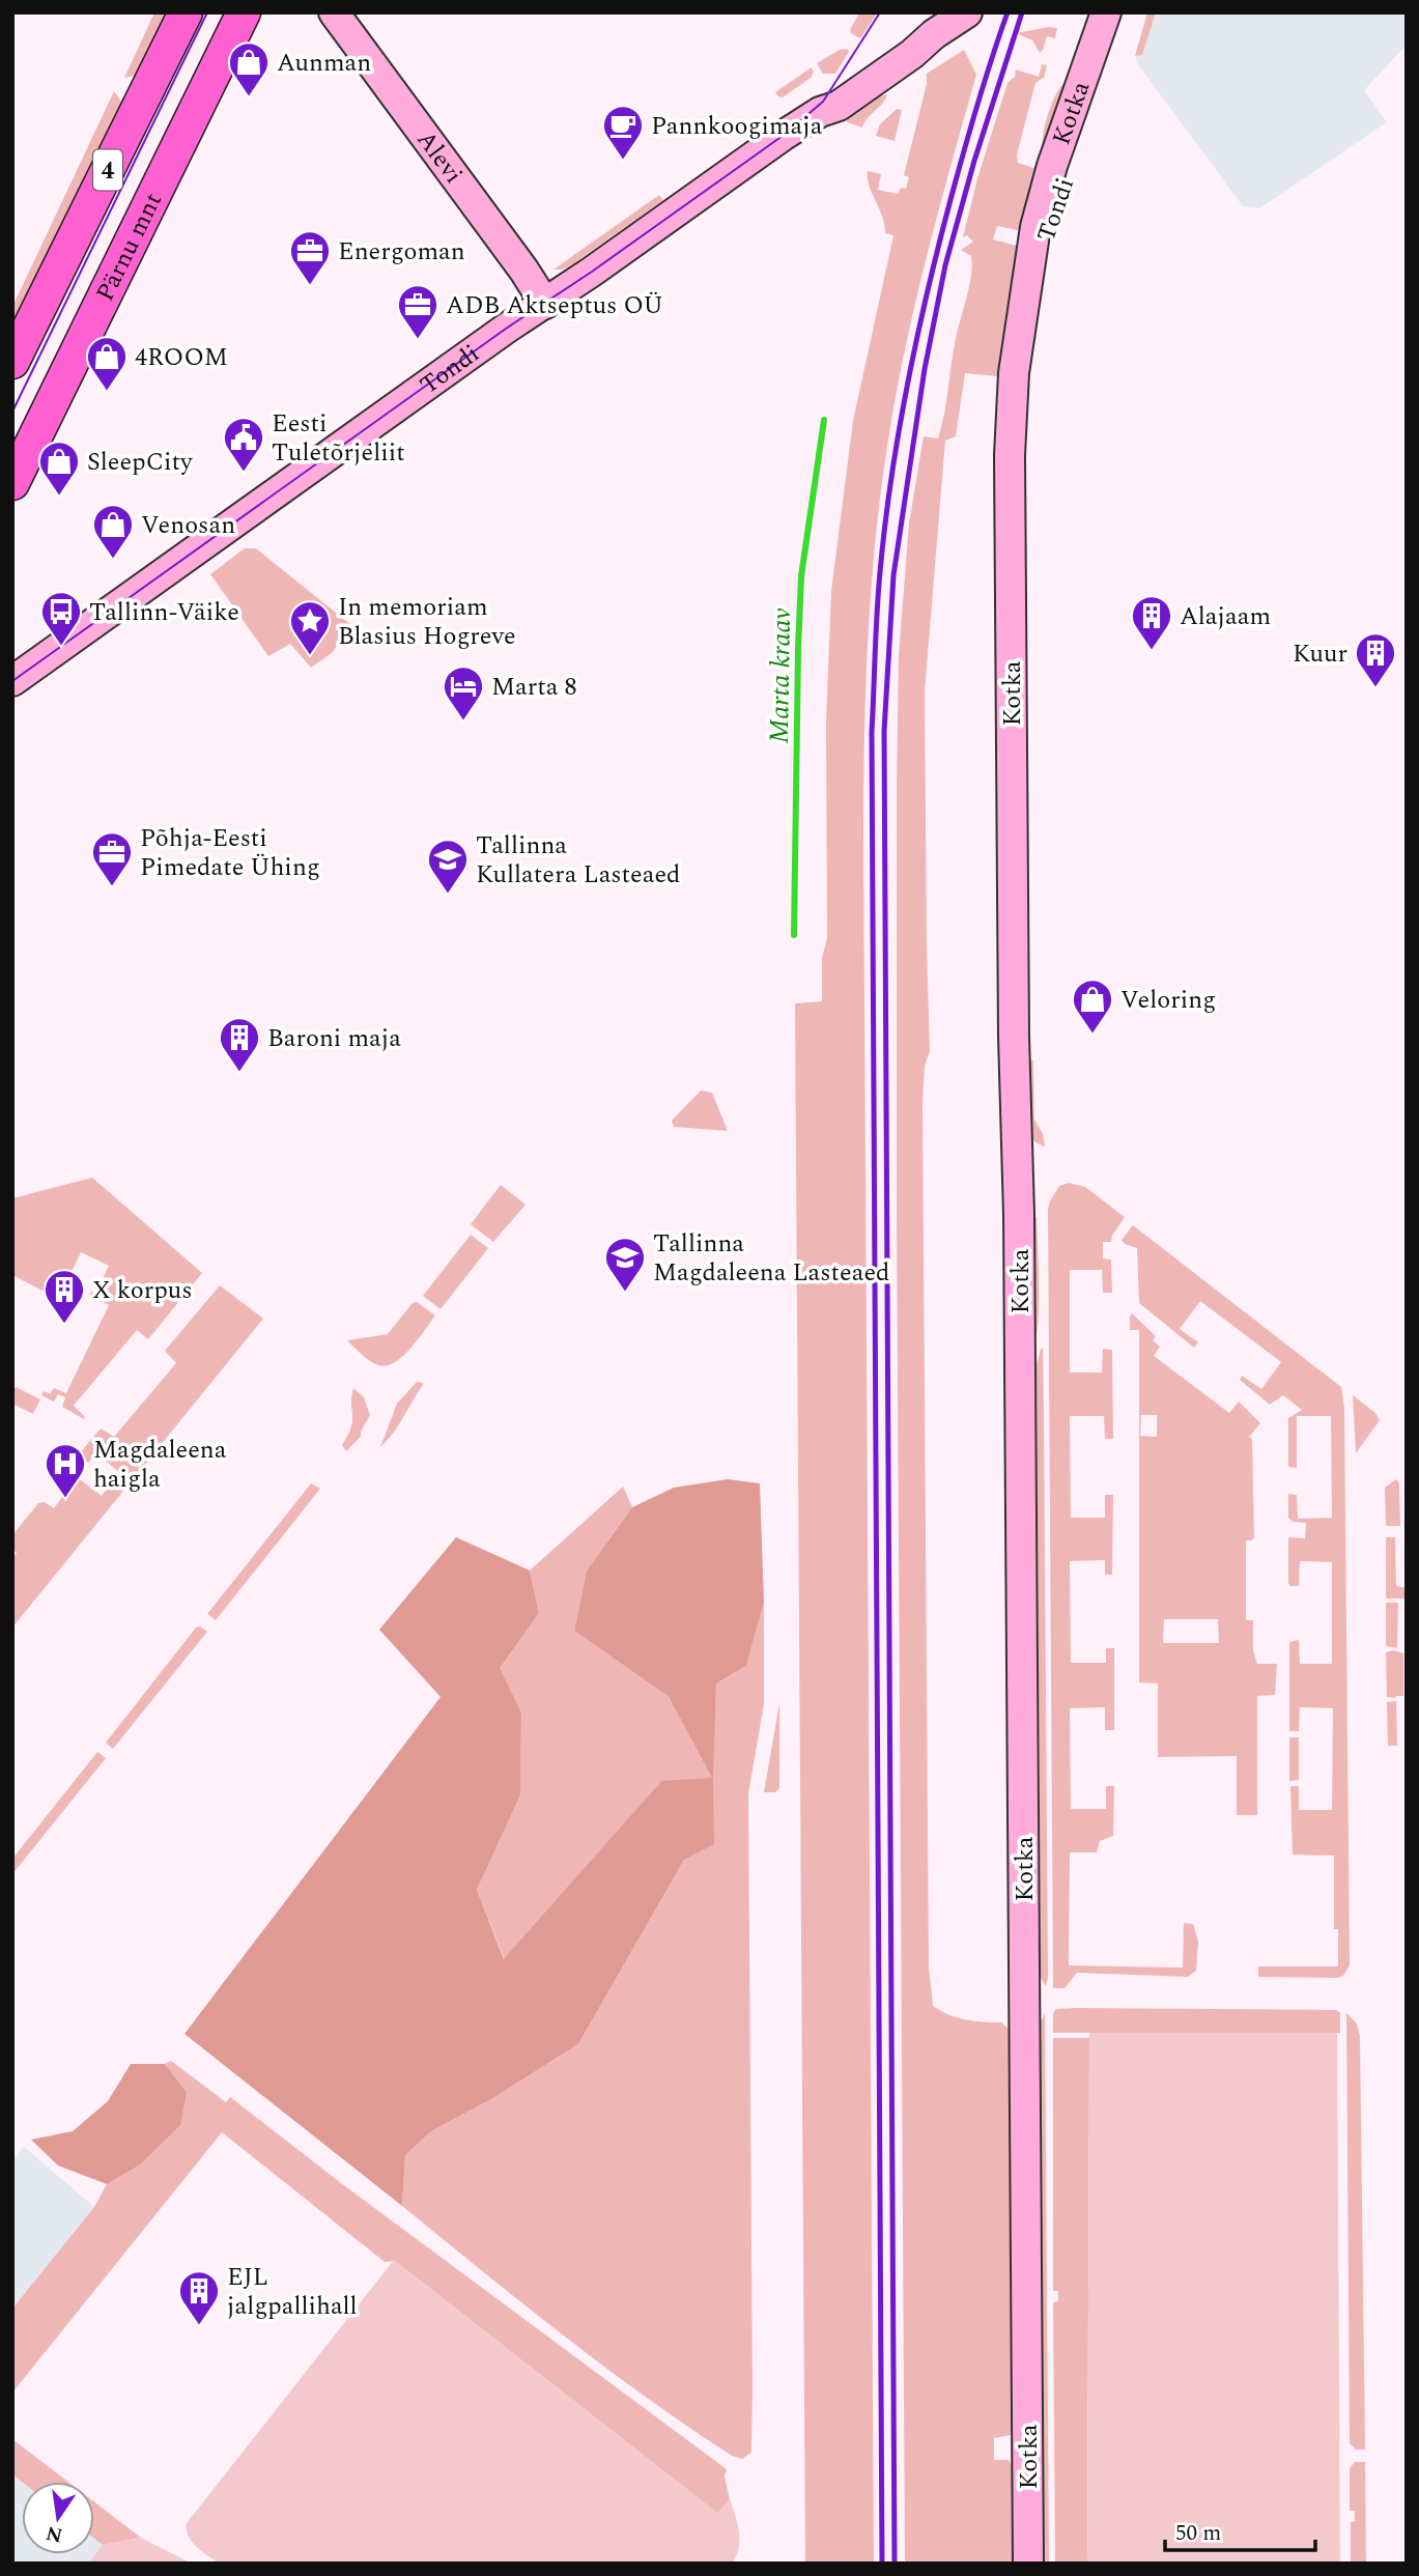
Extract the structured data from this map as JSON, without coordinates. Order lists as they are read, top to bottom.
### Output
{
  "streets": {
    "main road": ["4", "Pärnu mnt"],
    "street": ["Kotka", "Alevi", "Tondi"]
  },
  "crossings": [
    ["Kotka", "Tondi"],
    ["Alevi", "Tondi"]
  ],
  "water": ["Marta kraav"],
  "places": {
    "shop": [
      "Aunman",
      "4ROOM",
      "SleepCity",
      "Venosan",
      "Veloring"
    ],
    "cafe": ["Pannkoogimaja"],
    "office": ["Energoman", "ADB Aktseptus OÜ", "Põhja-Eesti Pimedate Ühing"],
    "public building": ["Eesti Tuletõrjeliit"],
    "bus stop": ["Tallinn-Väike"],
    "building": [
      "Alajaam",
      "Kuur",
      "Baroni maja",
      "X korpus",
      "EJL jalgpallihall"
    ],
    "place": ["In memoriam Blasius Hogreve"],
    "hotel": ["Marta 8"],
    "school or university": ["Tallinna Kullatera Lasteaed", "Tallinna Magdaleena Lasteaed"],
    "hospital": ["Magdaleena haigla"]
  },
  "scale_bar": "50 m",
  "north": "bottom"
}
